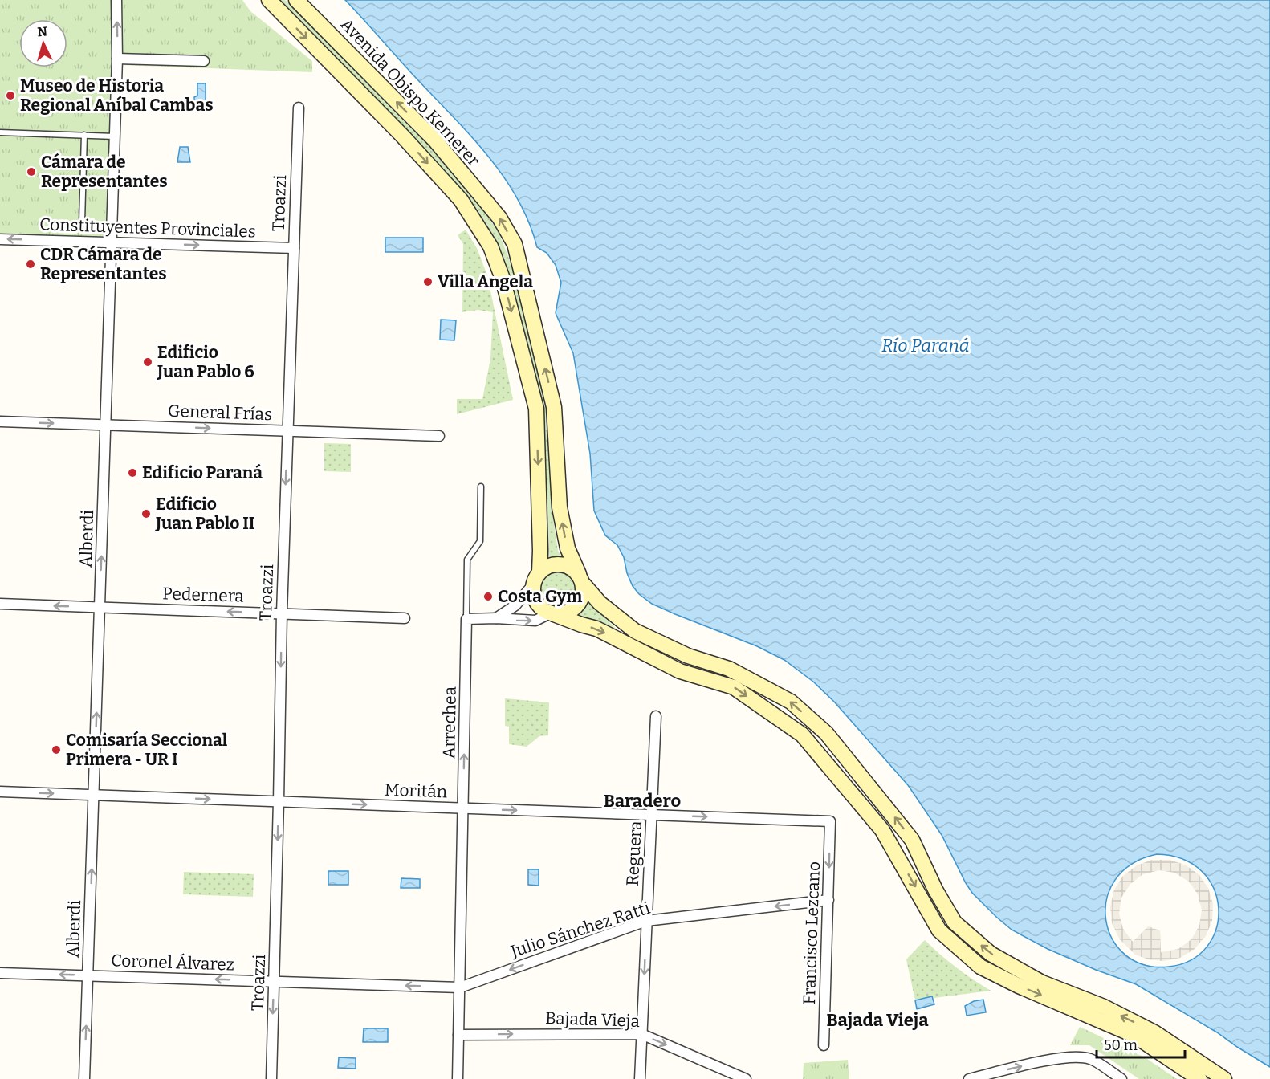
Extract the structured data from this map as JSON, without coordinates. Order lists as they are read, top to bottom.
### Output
{
  "streets": {
    "main road": ["Avenida Obispo Kemerer"],
    "street": [
      "Troazzi",
      "Constituyentes Provinciales",
      "General Frías",
      "Alberdi",
      "Pedernera",
      "Arrechea",
      "Moritán",
      "Reguera",
      "Julio Sánchez Ratti",
      "Francisco Lezcano",
      "Coronel Álvarez",
      "Bajada Vieja"
    ]
  },
  "crossings": [
    ["Troazzi", "Constituyentes Provinciales"],
    ["Troazzi", "General Frías"],
    ["Troazzi", "Pedernera"],
    ["Troazzi", "Moritán"],
    ["Troazzi", "Coronel Álvarez"],
    ["Constituyentes Provinciales", "Alberdi"],
    ["General Frías", "Alberdi"],
    ["Alberdi", "Pedernera"],
    ["Alberdi", "Moritán"],
    ["Alberdi", "Coronel Álvarez"],
    ["Arrechea", "Moritán"],
    ["Arrechea", "Julio Sánchez Ratti"],
    ["Arrechea", "Coronel Álvarez"],
    ["Arrechea", "Bajada Vieja"],
    ["Moritán", "Reguera"],
    ["Moritán", "Francisco Lezcano"],
    ["Reguera", "Julio Sánchez Ratti"],
    ["Reguera", "Bajada Vieja"],
    ["Julio Sánchez Ratti", "Francisco Lezcano"],
    ["Julio Sánchez Ratti", "Coronel Álvarez"]
  ],
  "one_way": [
    "Troazzi",
    "General Frías",
    "Alberdi",
    "Pedernera",
    "Moritán",
    "Julio Sánchez Ratti",
    "Francisco Lezcano",
    "Coronel Álvarez",
    "Bajada Vieja"
  ],
  "districts": ["Baradero", "Bajada Vieja"],
  "water": ["Río Paraná"],
  "places": [
    "Museo de Historia Regional Aníbal Cambas",
    "Cámara de Representantes",
    "CDR Cámara de Representantes",
    "Villa Angela",
    "Edificio Juan Pablo 6",
    "Edificio Paraná",
    "Edificio Juan Pablo II",
    "Costa Gym",
    "Comisaría Seccional Primera - UR I"
  ],
  "scale_bar": "50 m",
  "north": "top"
}
